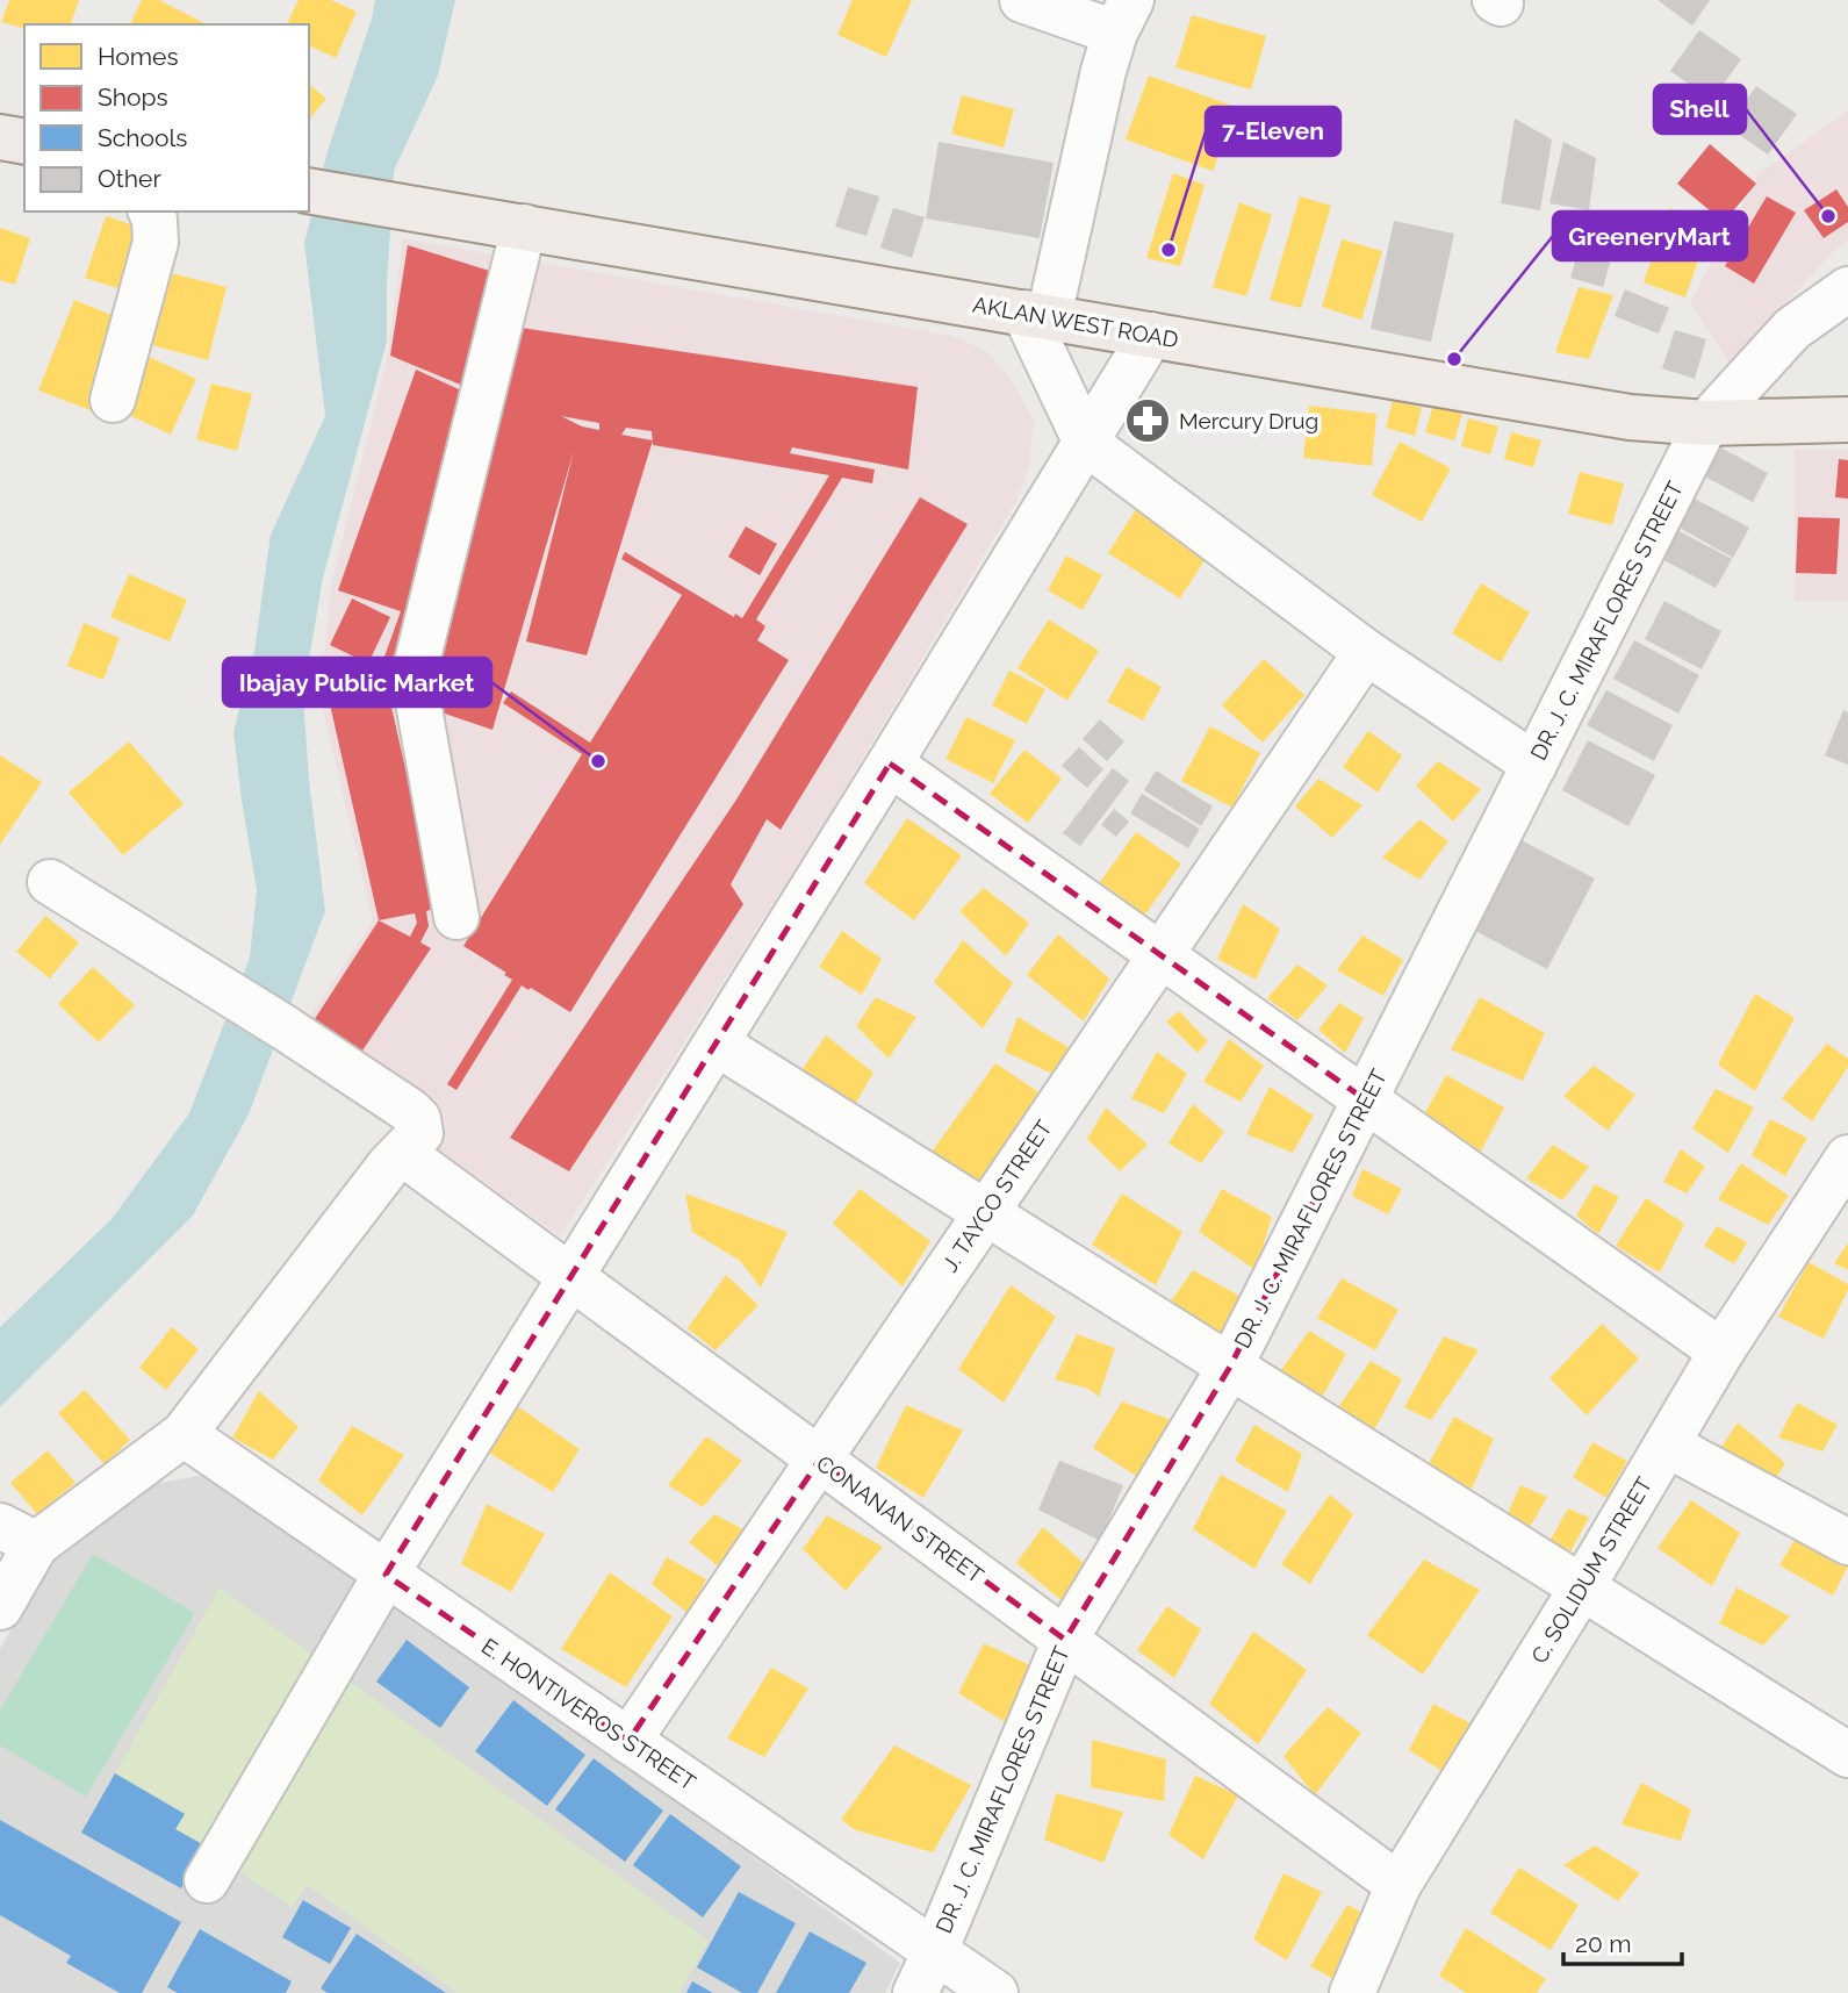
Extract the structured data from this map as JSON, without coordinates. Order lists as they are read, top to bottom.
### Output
{
  "streets": {
    "main road": ["AKLAN WEST ROAD"],
    "street": [
      "DR. J. C. MIRAFLORES STREET",
      "J. TAYCO STREET",
      "CONANAN STREET",
      "C. SOLIDUM STREET",
      "E. HONTIVEROS STREET"
    ]
  },
  "crossings": [
    ["AKLAN WEST ROAD", "DR. J. C. MIRAFLORES STREET"],
    ["DR. J. C. MIRAFLORES STREET", "CONANAN STREET"],
    ["DR. J. C. MIRAFLORES STREET", "E. HONTIVEROS STREET"],
    ["J. TAYCO STREET", "CONANAN STREET"],
    ["J. TAYCO STREET", "E. HONTIVEROS STREET"],
    ["CONANAN STREET", "C. SOLIDUM STREET"]
  ],
  "places": {
    "other": [
      "Shell",
      "7-Eleven",
      "GreeneryMart",
      "Ibajay Public Market"
    ],
    "pharmacy": ["Mercury Drug"]
  },
  "legend": [
    "Homes",
    "Shops",
    "Schools",
    "Other"
  ],
  "scale_bar": "20 m"
}
